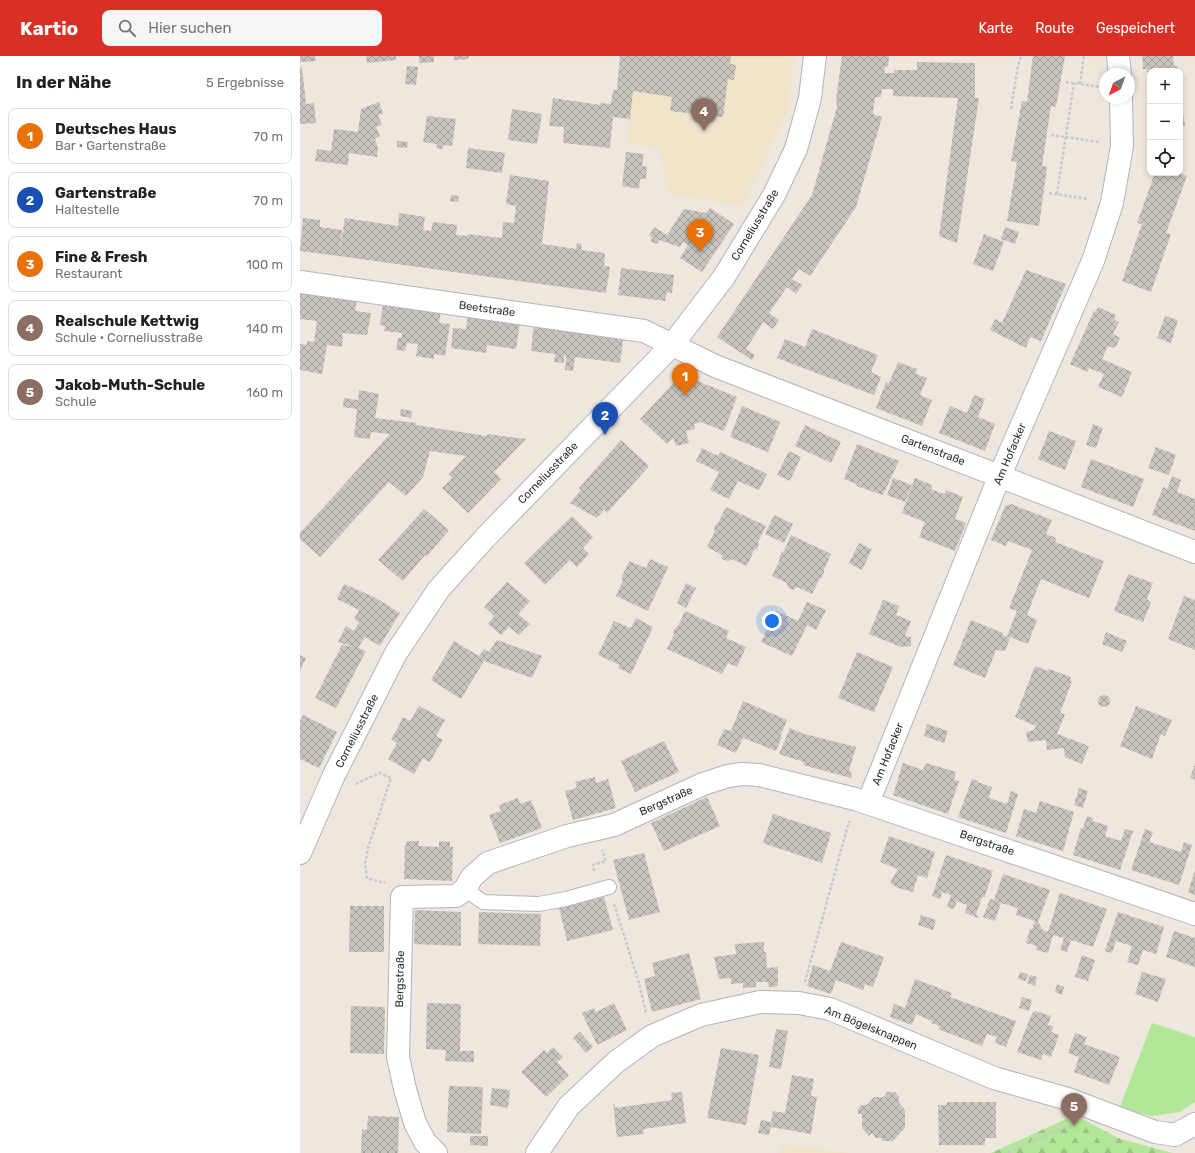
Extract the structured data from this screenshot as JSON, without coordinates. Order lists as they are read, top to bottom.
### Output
{
  "streets": {
    "street": [
      "Corneliusstraße",
      "Beetstraße",
      "Gartenstraße",
      "Am Hofacker",
      "Bergstraße",
      "Am Bögelsknappen"
    ]
  },
  "crossings": [
    ["Corneliusstraße", "Beetstraße"],
    ["Corneliusstraße", "Gartenstraße"],
    ["Beetstraße", "Gartenstraße"],
    ["Gartenstraße", "Am Hofacker"],
    ["Am Hofacker", "Bergstraße"]
  ],
  "north": "bottom left",
  "page": {
    "header": "Kartio",
    "search": "Hier suchen",
    "nav": ["Karte", "Route", "Gespeichert"],
    "heading": ["In der Nähe", "5 Ergebnisse"],
    "map_buttons": ["+", "−"],
    "pins": [
      "4",
      "3",
      "1",
      "2",
      "5"
    ],
    "list": [
      {
        "mark": "1",
        "name": "Deutsches Haus",
        "note": "Bar · Gartenstraße",
        "value": "70 m"
      },
      {
        "mark": "2",
        "name": "Gartenstraße",
        "note": "Haltestelle",
        "value": "70 m"
      },
      {
        "mark": "3",
        "name": "Fine & Fresh",
        "note": "Restaurant",
        "value": "100 m"
      },
      {
        "mark": "4",
        "name": "Realschule Kettwig",
        "note": "Schule · Corneliusstraße",
        "value": "140 m"
      },
      {
        "mark": "5",
        "name": "Jakob-Muth-Schule",
        "note": "Schule",
        "value": "160 m"
      }
    ]
  }
}
